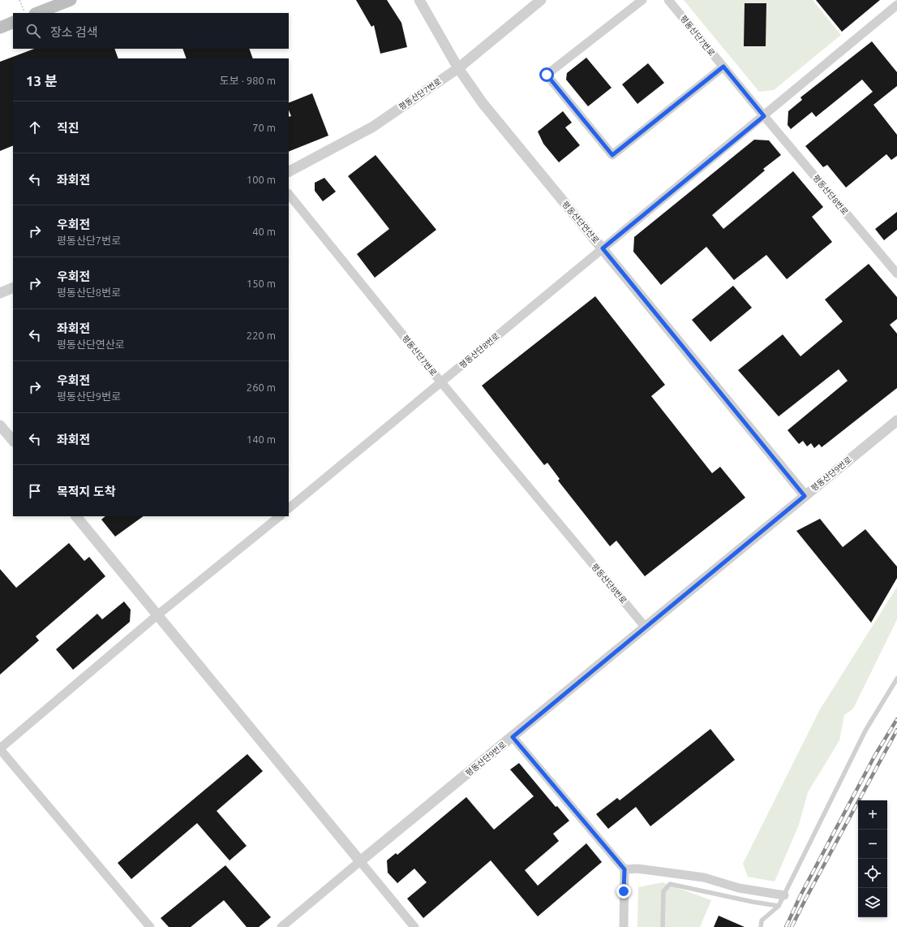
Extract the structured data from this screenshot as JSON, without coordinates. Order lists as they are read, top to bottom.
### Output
{
  "streets": {
    "street": [
      "평동산단7번로",
      "평동산단8번로",
      "평동산단연산로",
      "평동산단9번로"
    ]
  },
  "crossings": [
    ["평동산단7번로", "평동산단8번로"],
    ["평동산단7번로", "평동산단연산로"],
    ["평동산단8번로", "평동산단연산로"],
    ["평동산단8번로", "평동산단9번로"],
    ["평동산단연산로", "평동산단9번로"]
  ],
  "page": {
    "search": "장소 검색",
    "heading": ["13 분", "도보 · 980 m"],
    "list": [
      ["직진", "70 m"],
      ["좌회전", "100 m"],
      ["우회전", "평동산단7번로", "40 m"],
      ["우회전", "평동산단8번로", "150 m"],
      ["좌회전", "평동산단연산로", "220 m"],
      ["우회전", "평동산단9번로", "260 m"],
      ["좌회전", "140 m"],
      "목적지 도착"
    ],
    "map_buttons": ["+", "−"]
  }
}
